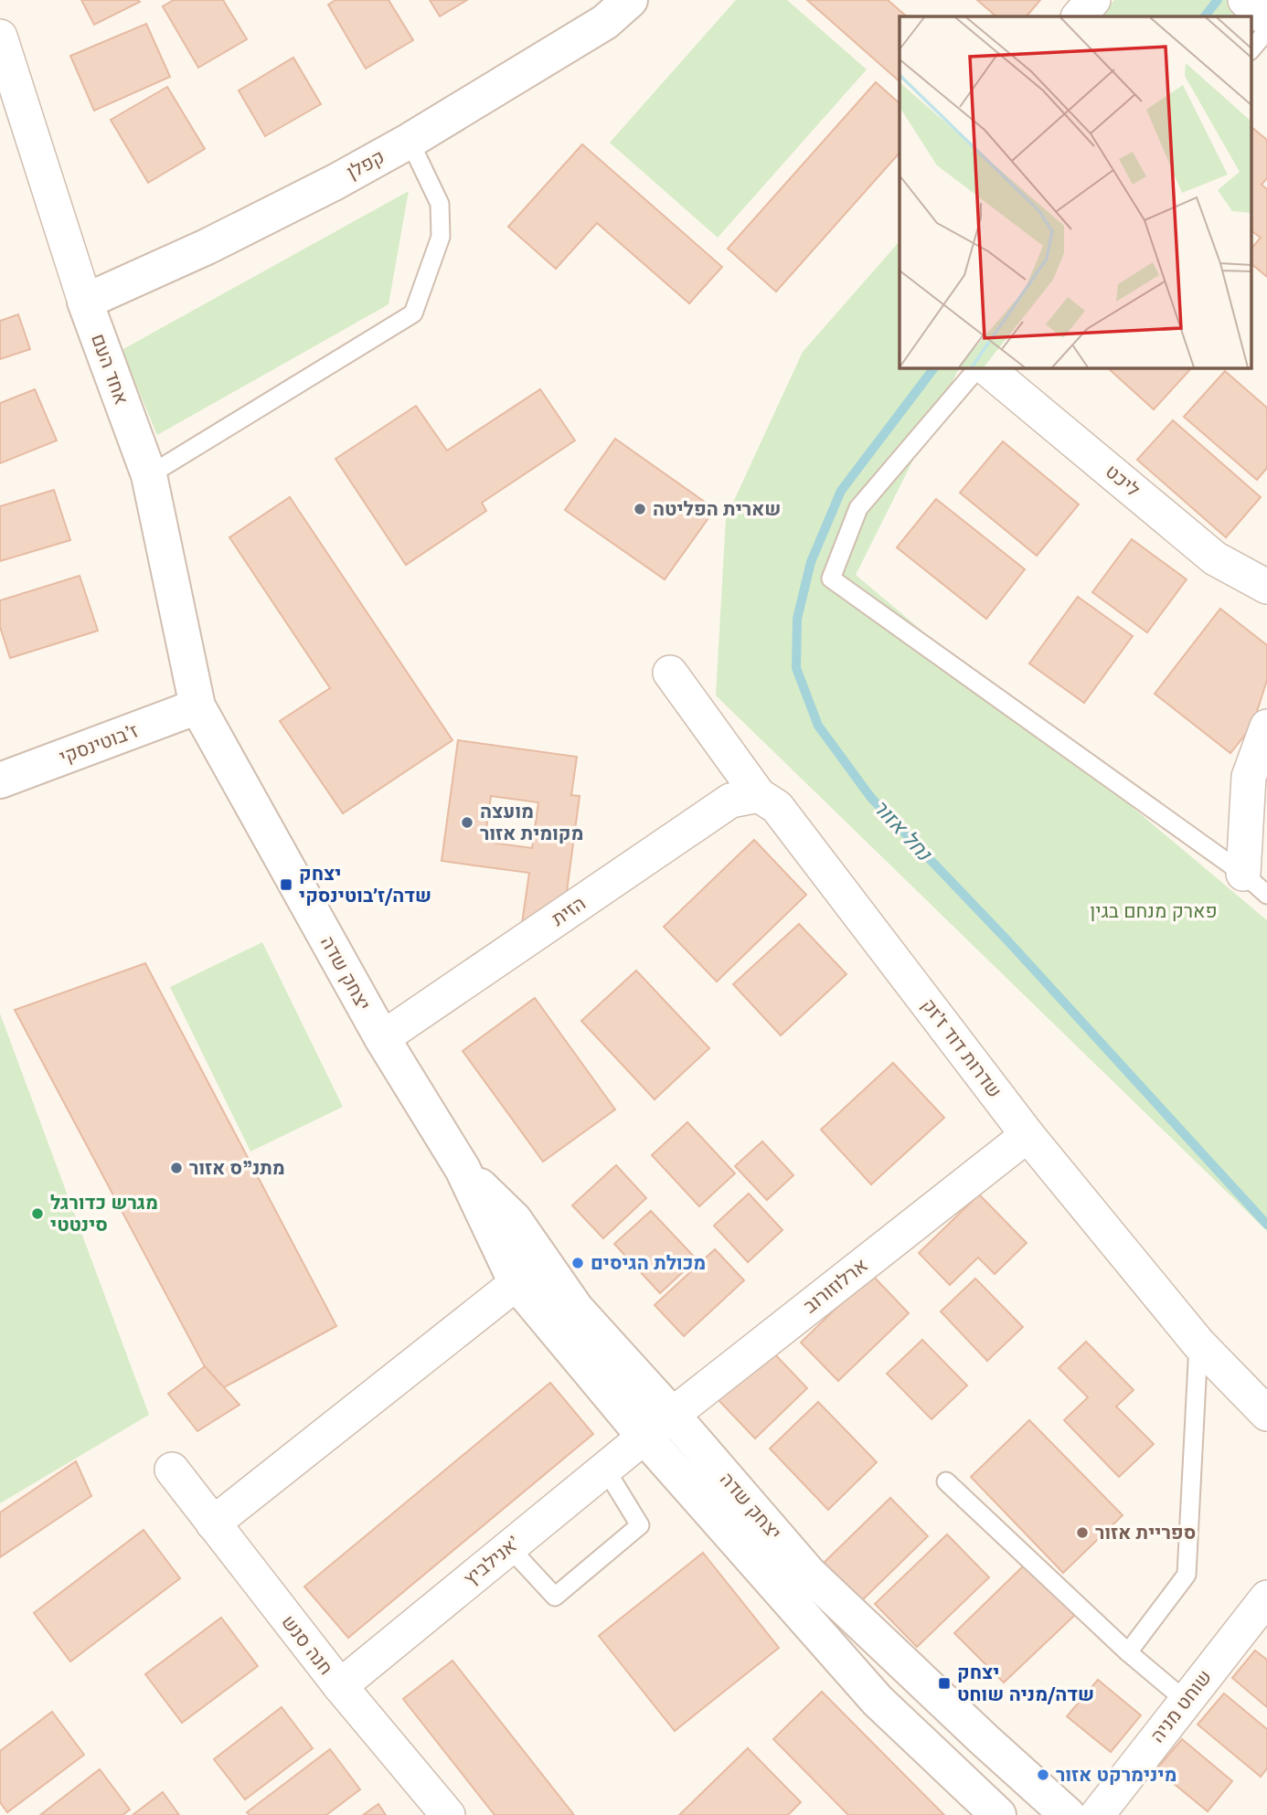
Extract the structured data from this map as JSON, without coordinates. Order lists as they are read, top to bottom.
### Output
{
  "streets": {
    "street": [
      "קפלן",
      "אחד העם",
      "ליכט",
      "ז'בוטינסקי",
      "הזית",
      "יצחק שדה",
      "שדרות דוד ז'זק",
      "ארלוזורוב",
      "אנילביץ'",
      "חנה סנש",
      "שוחט מניה"
    ]
  },
  "crossings": [
    ["קפלן", "אחד העם"],
    ["אחד העם", "ז'בוטינסקי"],
    ["אחד העם", "יצחק שדה"],
    ["ז'בוטינסקי", "יצחק שדה"],
    ["הזית", "יצחק שדה"],
    ["הזית", "שדרות דוד ז'זק"],
    ["יצחק שדה", "ארלוזורוב"],
    ["יצחק שדה", "אנילביץ'"],
    ["שדרות דוד ז'זק", "ארלוזורוב"],
    ["ארלוזורוב", "אנילביץ'"],
    ["אנילביץ'", "חנה סנש"]
  ],
  "water": ["נחל אזור"],
  "parks": ["פארק מנחם בגין"],
  "places": {
    "other": [
      "שארית הפליטה",
      "מועצה מקומית אזור",
      "מתנ\"ס אזור",
      "מגרש כדורגל סינטטי",
      "מכולת הגיסים",
      "ספריית אזור",
      "מינימרקט אזור"
    ],
    "transit": ["יצחק שדה/ז׳בוטינסקי", "יצחק שדה/מניה שוחט"]
  }
}
